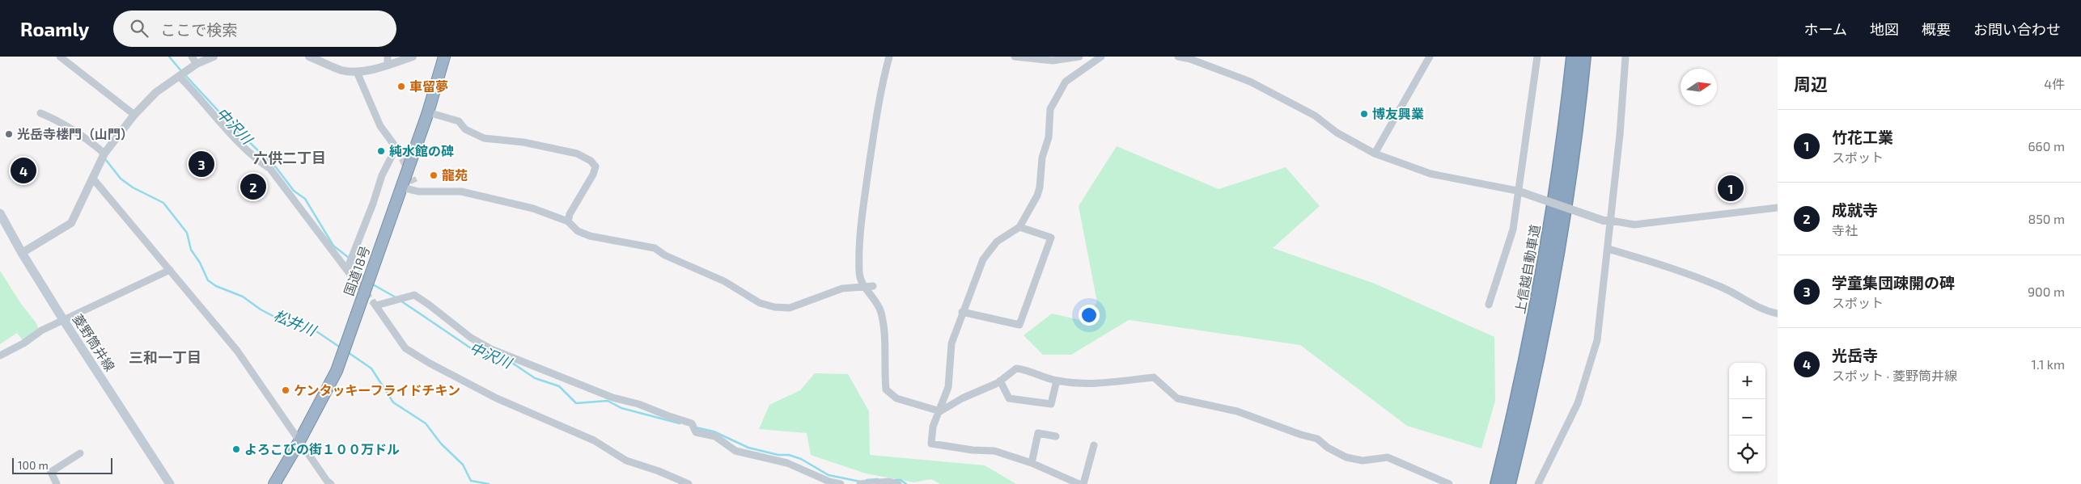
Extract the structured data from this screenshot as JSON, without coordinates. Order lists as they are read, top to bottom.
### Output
{
  "streets": {
    "highway": ["上信越自動車道", "国道18号"],
    "main road": ["菱野筒井線"]
  },
  "districts": ["六供二丁目", "三和一丁目"],
  "water": ["中沢川", "松井川"],
  "places": [
    "車留夢",
    "博友興業",
    "光岳寺楼門（山門）",
    "純水館の碑",
    "龍苑",
    "ケンタッキーフライドチキン",
    "よろこびの街１００万ドル"
  ],
  "scale_bar": "100 m",
  "north": "right",
  "page": {
    "header": "Roamly",
    "search": "ここで検索",
    "nav": [
      "ホーム",
      "地図",
      "概要",
      "お問い合わせ"
    ],
    "heading": ["周辺", "4件"],
    "list": [
      {
        "mark": "1",
        "name": "竹花工業",
        "note": "スポット",
        "value": "660 m"
      },
      {
        "mark": "2",
        "name": "成就寺",
        "note": "寺社",
        "value": "850 m"
      },
      {
        "mark": "3",
        "name": "学童集団疎開の碑",
        "note": "スポット",
        "value": "900 m"
      },
      {
        "mark": "4",
        "name": "光岳寺",
        "note": "スポット · 菱野筒井線",
        "value": "1.1 km"
      }
    ],
    "pins": [
      "3",
      "4",
      "2",
      "1"
    ],
    "map_buttons": ["+", "−"],
    "scale": "100 m"
  }
}
